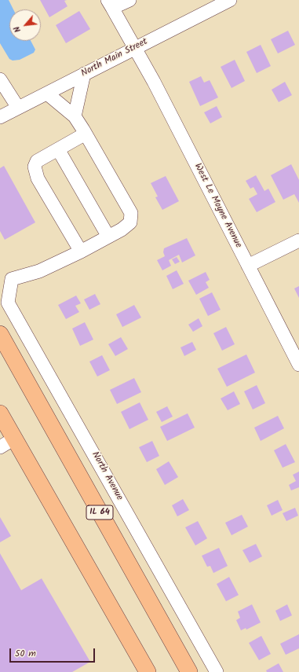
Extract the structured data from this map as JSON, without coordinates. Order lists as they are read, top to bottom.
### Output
{
  "streets": {
    "main road": ["IL 64"],
    "street": ["North Main Street", "West Le Moyne Avenue", "North Avenue"]
  },
  "crossings": [
    ["North Main Street", "West Le Moyne Avenue"]
  ],
  "scale_bar": "50 m",
  "north": "bottom left"
}
